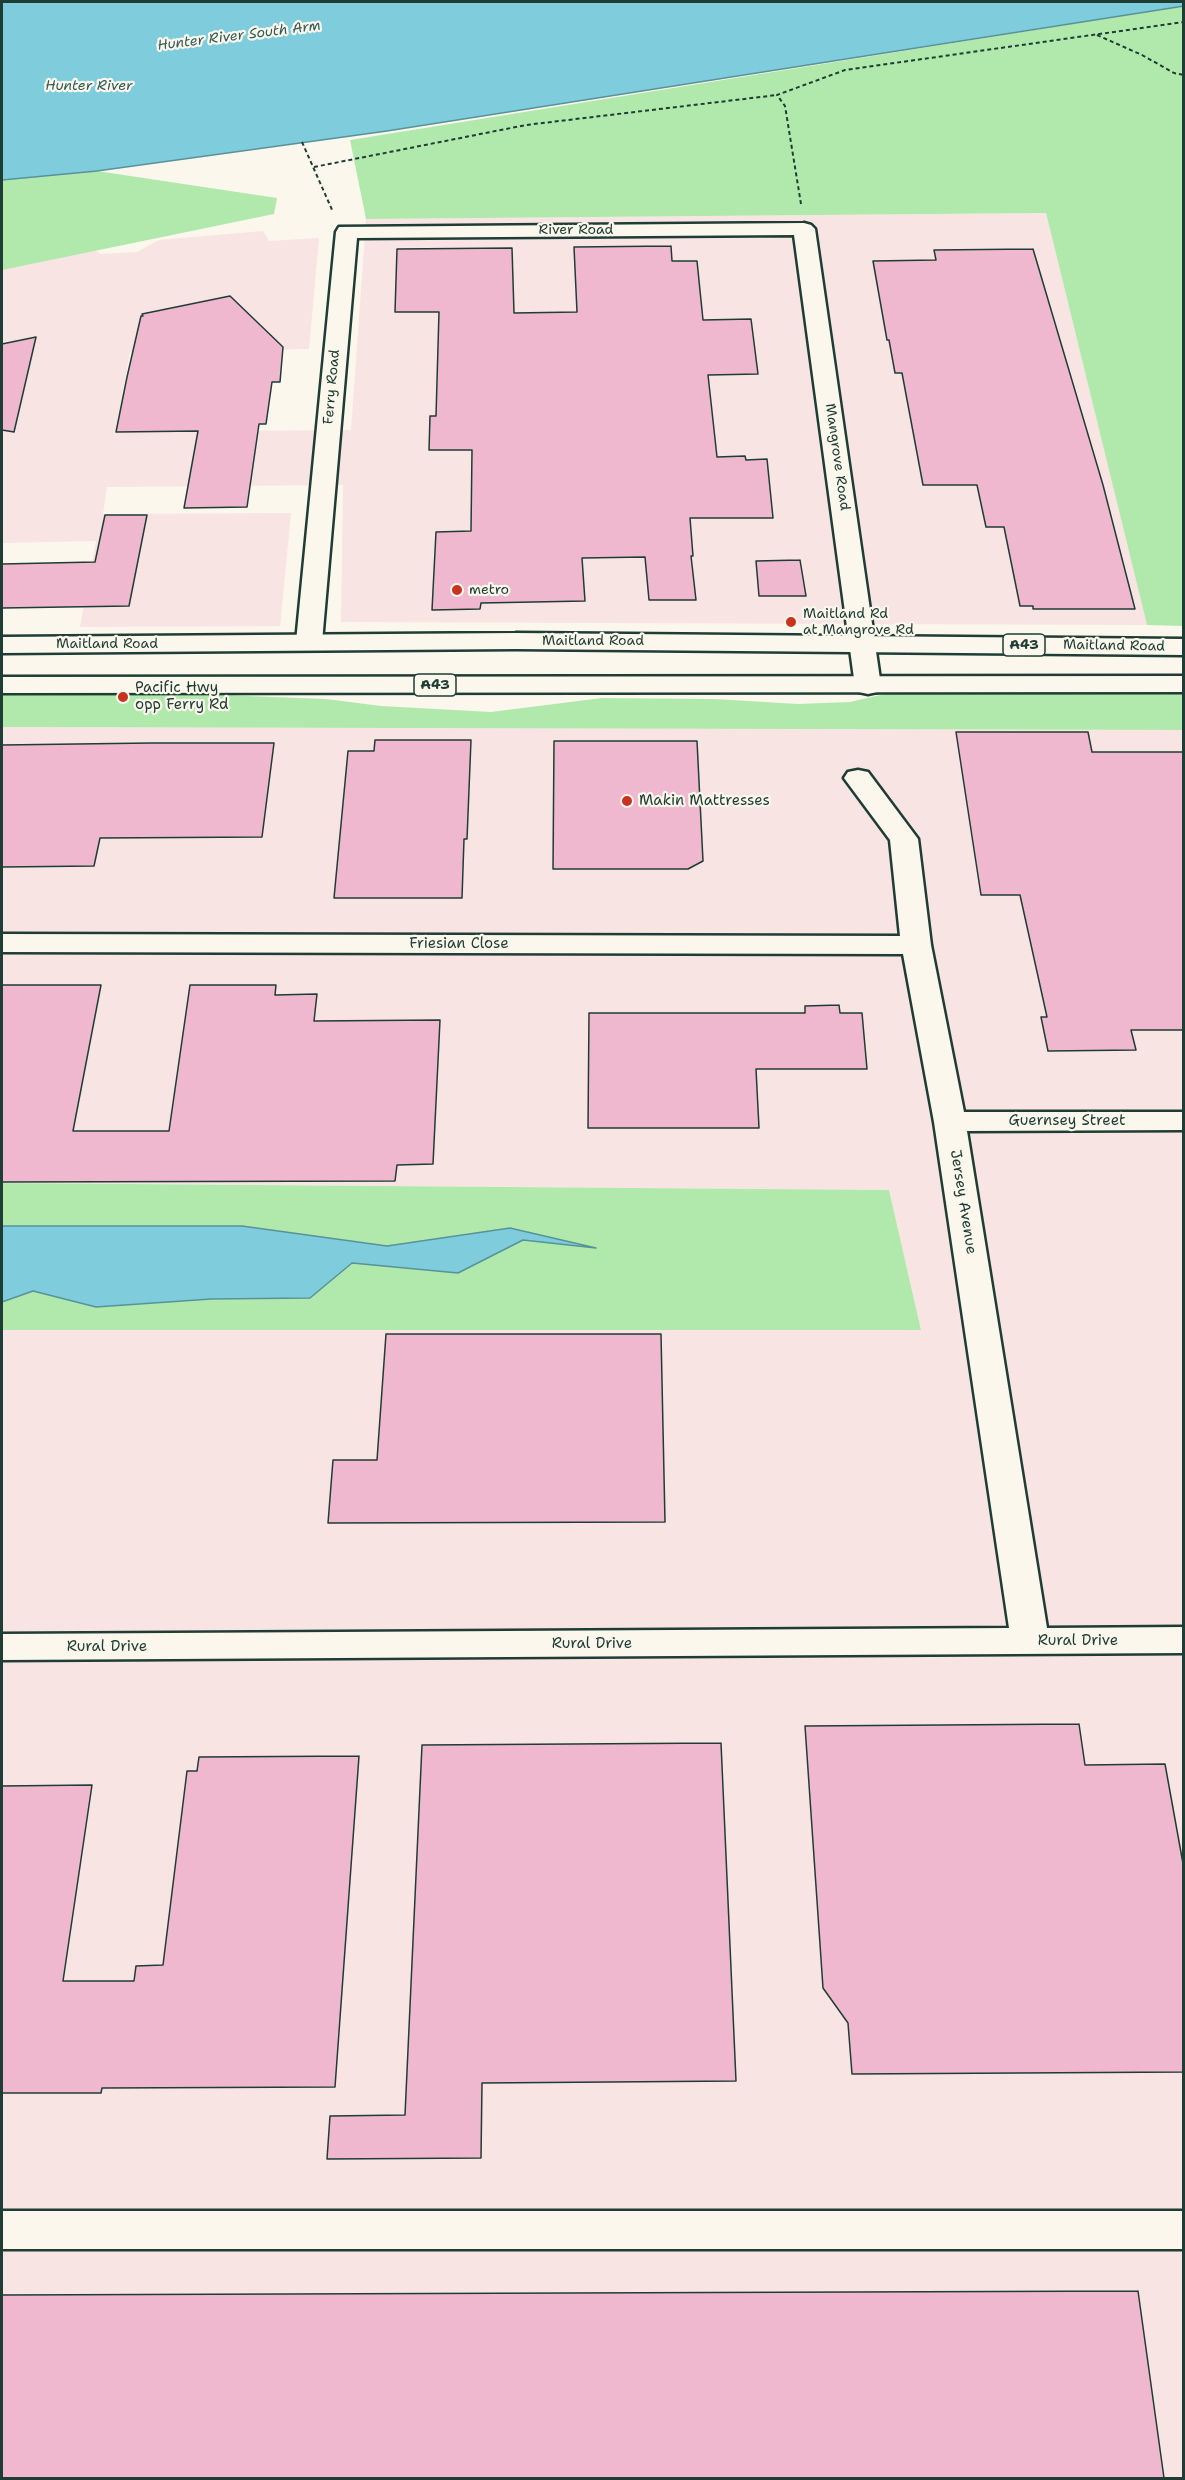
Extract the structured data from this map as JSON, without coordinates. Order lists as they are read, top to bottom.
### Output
{
  "streets": {
    "main road": [
      "River Road",
      "Ferry Road",
      "Mangrove Road",
      "Maitland Road",
      "A43",
      "Friesian Close",
      "Guernsey Street",
      "Jersey Avenue",
      "Rural Drive"
    ]
  },
  "crossings": [
    ["River Road", "Ferry Road"],
    ["River Road", "Mangrove Road"],
    ["Ferry Road", "Maitland Road"],
    ["Mangrove Road", "Maitland Road"],
    ["Mangrove Road", "A43"],
    ["Friesian Close", "Jersey Avenue"],
    ["Guernsey Street", "Jersey Avenue"],
    ["Jersey Avenue", "Rural Drive"]
  ],
  "water": ["Hunter River South Arm", "Hunter River"],
  "places": [
    "metro",
    "Maitland Rd at Mangrove Rd",
    "Pacific Hwy opp Ferry Rd",
    "Makin Mattresses"
  ]
}
